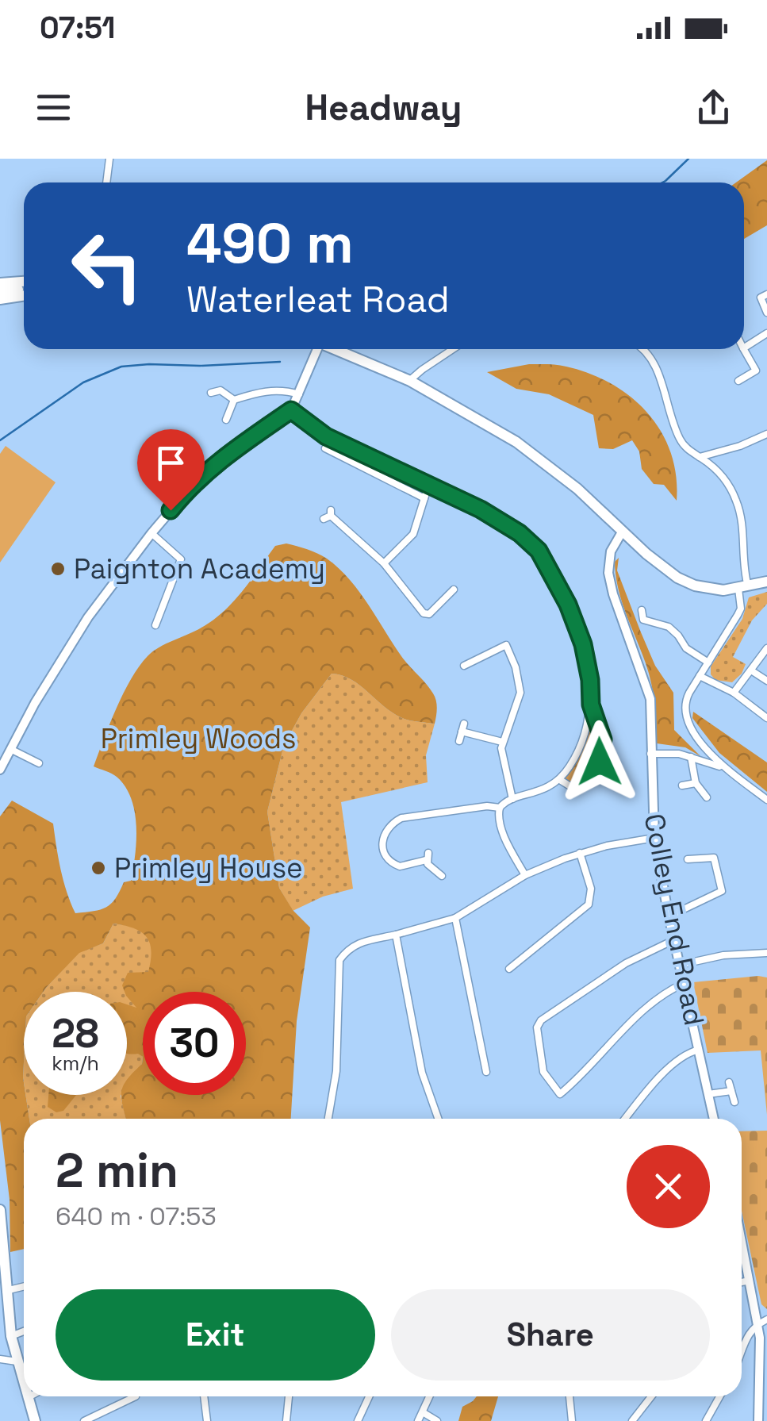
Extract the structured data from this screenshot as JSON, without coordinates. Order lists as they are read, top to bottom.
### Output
{
  "streets": {
    "street": ["Colley End Road"]
  },
  "parks": ["Primley Woods"],
  "places": ["Paignton Academy", "Primley House"],
  "page": {
    "status": "07:51",
    "header": "Headway",
    "turn": ["490 m", "Waterleat Road"],
    "speed": "28 km/h",
    "limit": "30",
    "heading": ["2 min", "640 m · 07:53"],
    "buttons": ["Exit", "Share"]
  }
}
